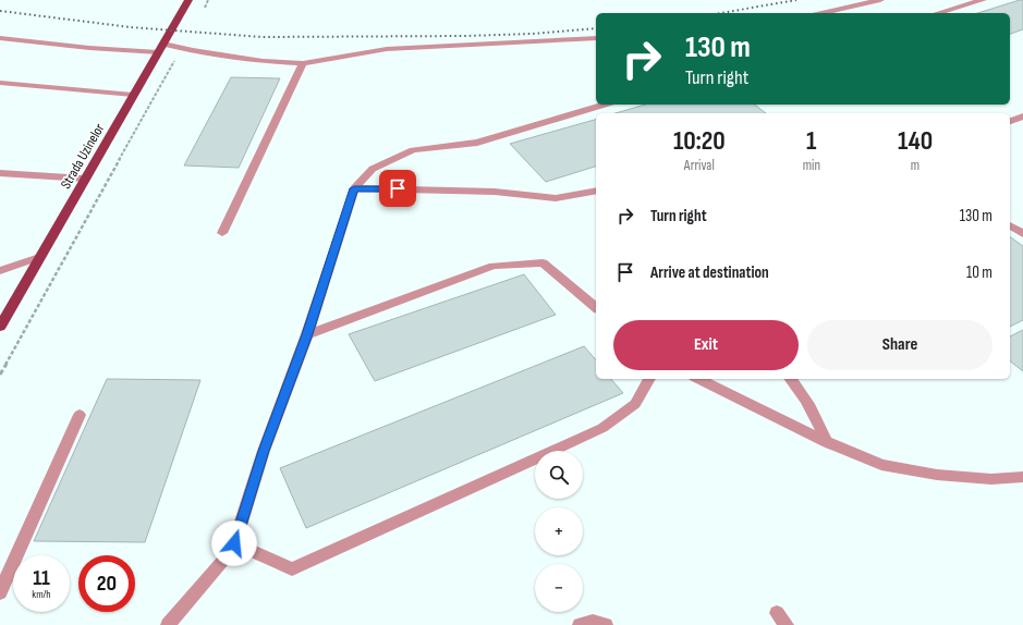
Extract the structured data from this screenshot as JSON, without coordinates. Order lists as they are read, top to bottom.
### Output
{
  "streets": {
    "main road": ["Strada Uzinelor"]
  },
  "page": {
    "turn": ["130 m", "Turn right"],
    "eta": [
      "10:20",
      "Arrival",
      "1",
      "min",
      "140",
      "m"
    ],
    "list": [
      {
        "name": "Turn right",
        "value": "130 m"
      },
      {
        "name": "Arrive at destination",
        "value": "10 m"
      }
    ],
    "buttons": ["Exit", "Share"],
    "map_buttons": ["+", "−"],
    "speed": "11 km/h",
    "limit": "20"
  }
}
